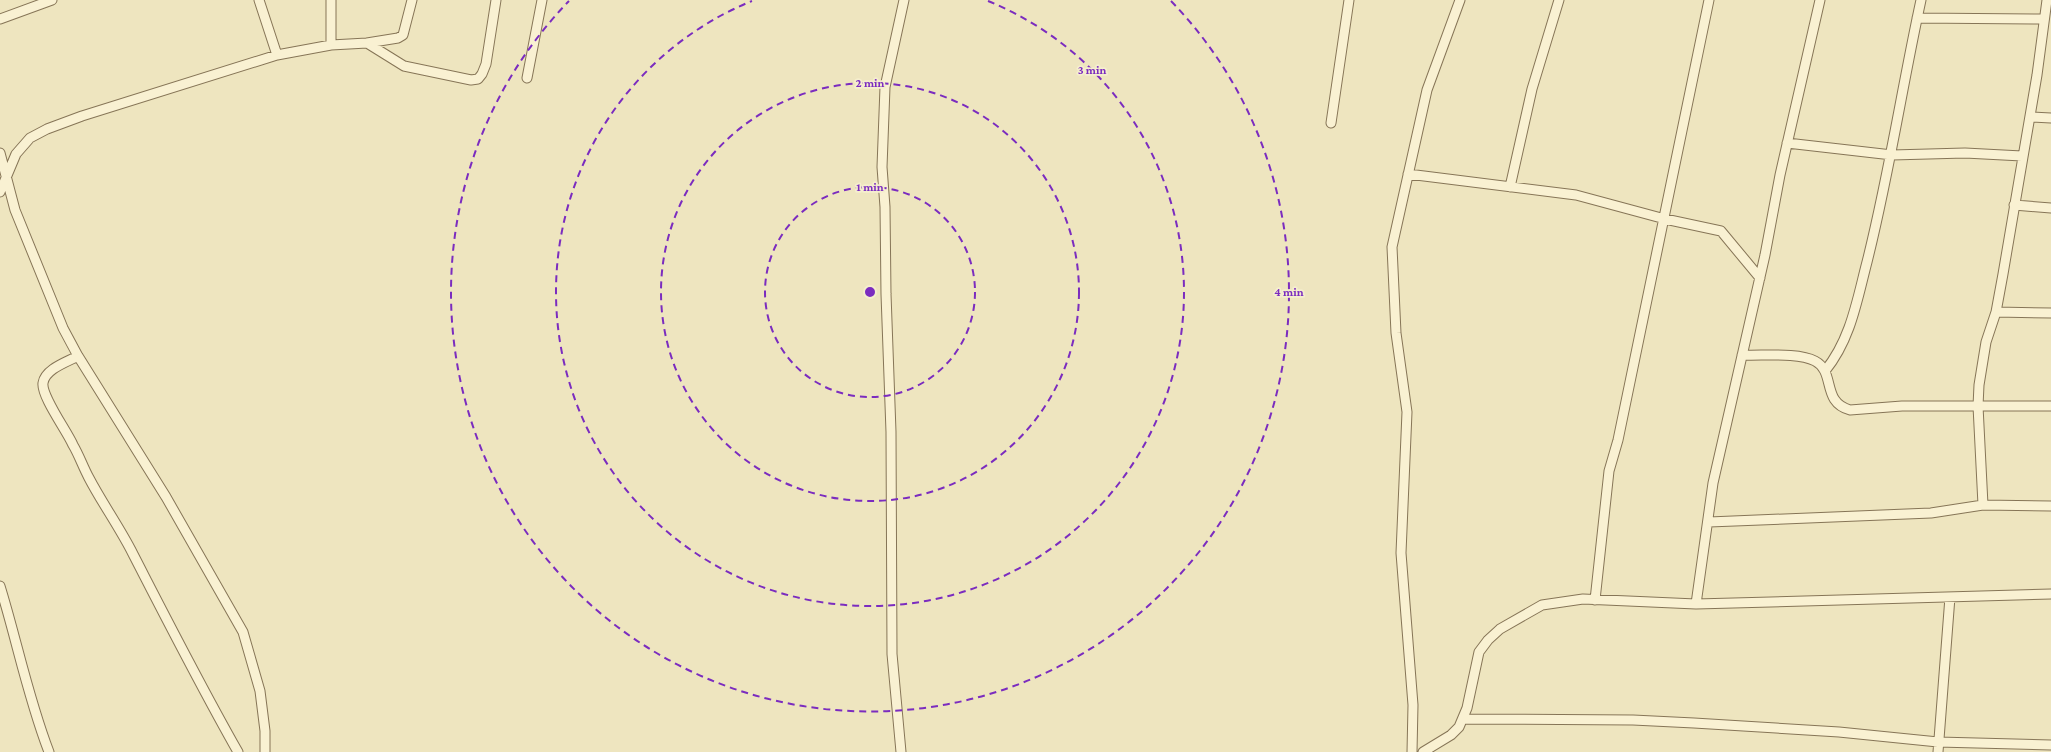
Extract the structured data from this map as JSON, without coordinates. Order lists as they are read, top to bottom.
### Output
{
  "rings": [
    "3 min",
    "2 min",
    "1 min",
    "4 min"
  ]
}
